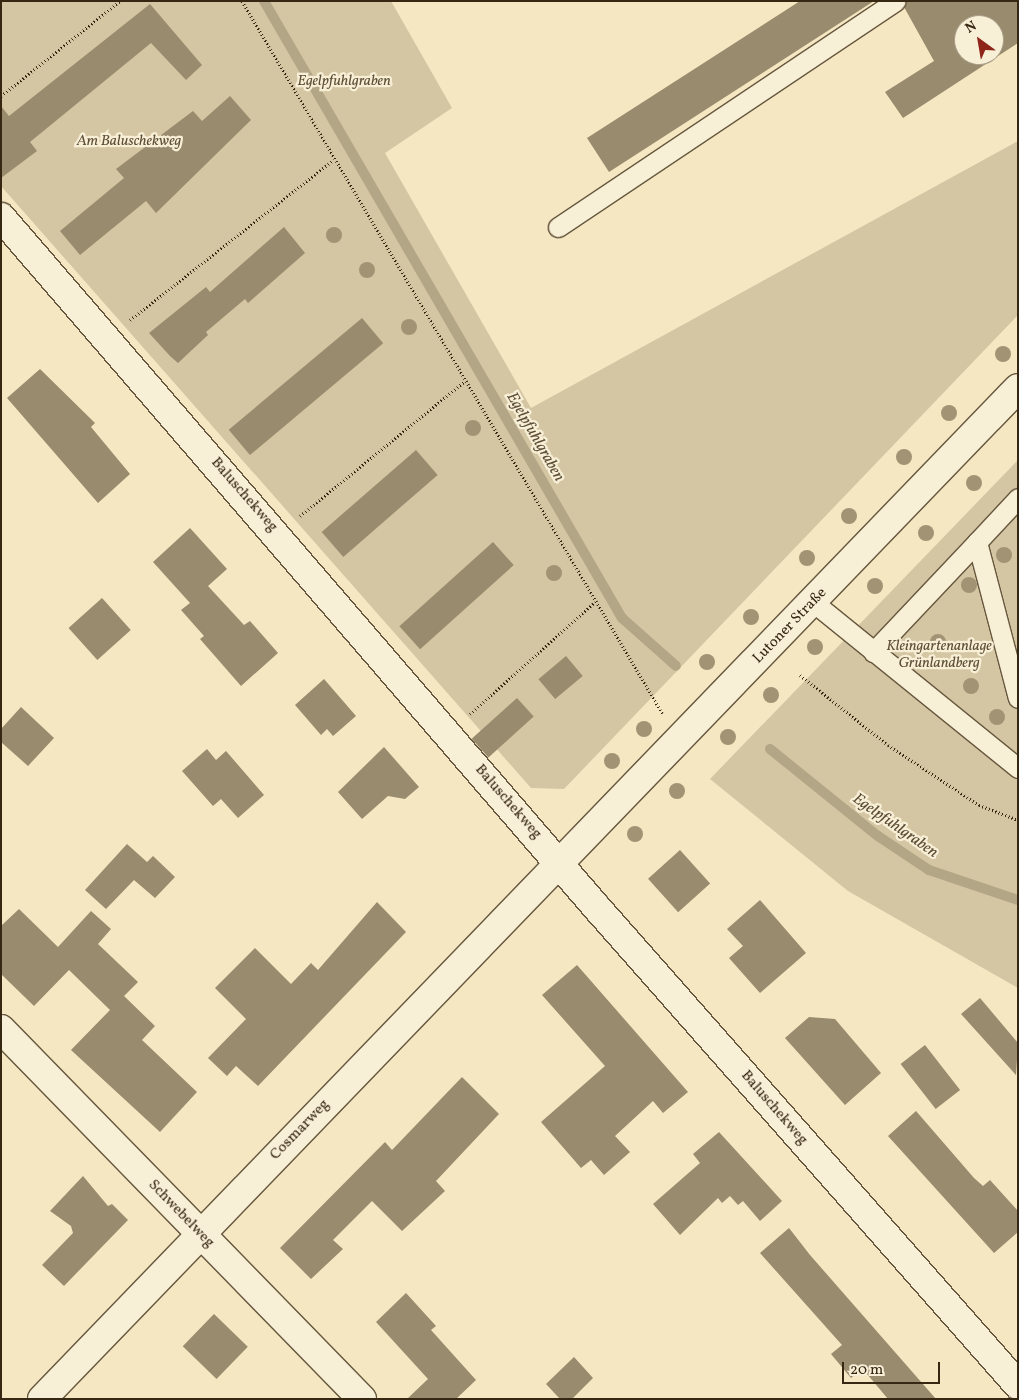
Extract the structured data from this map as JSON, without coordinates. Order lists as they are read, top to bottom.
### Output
{
  "streets": {
    "street": [
      "Baluschekweg",
      "Lutoner Straße",
      "Cosmarweg",
      "Schwebelweg"
    ]
  },
  "crossings": [
    ["Baluschekweg", "Lutoner Straße"],
    ["Baluschekweg", "Cosmarweg"],
    ["Lutoner Straße", "Cosmarweg"],
    ["Cosmarweg", "Schwebelweg"]
  ],
  "water": ["Egelpfuhlgraben"],
  "parks": ["Egelpfuhlgraben", "Am Baluschekweg", "Kleingartenanlage Grünlandberg"],
  "scale_bar": "20 m",
  "north": "top left"
}
